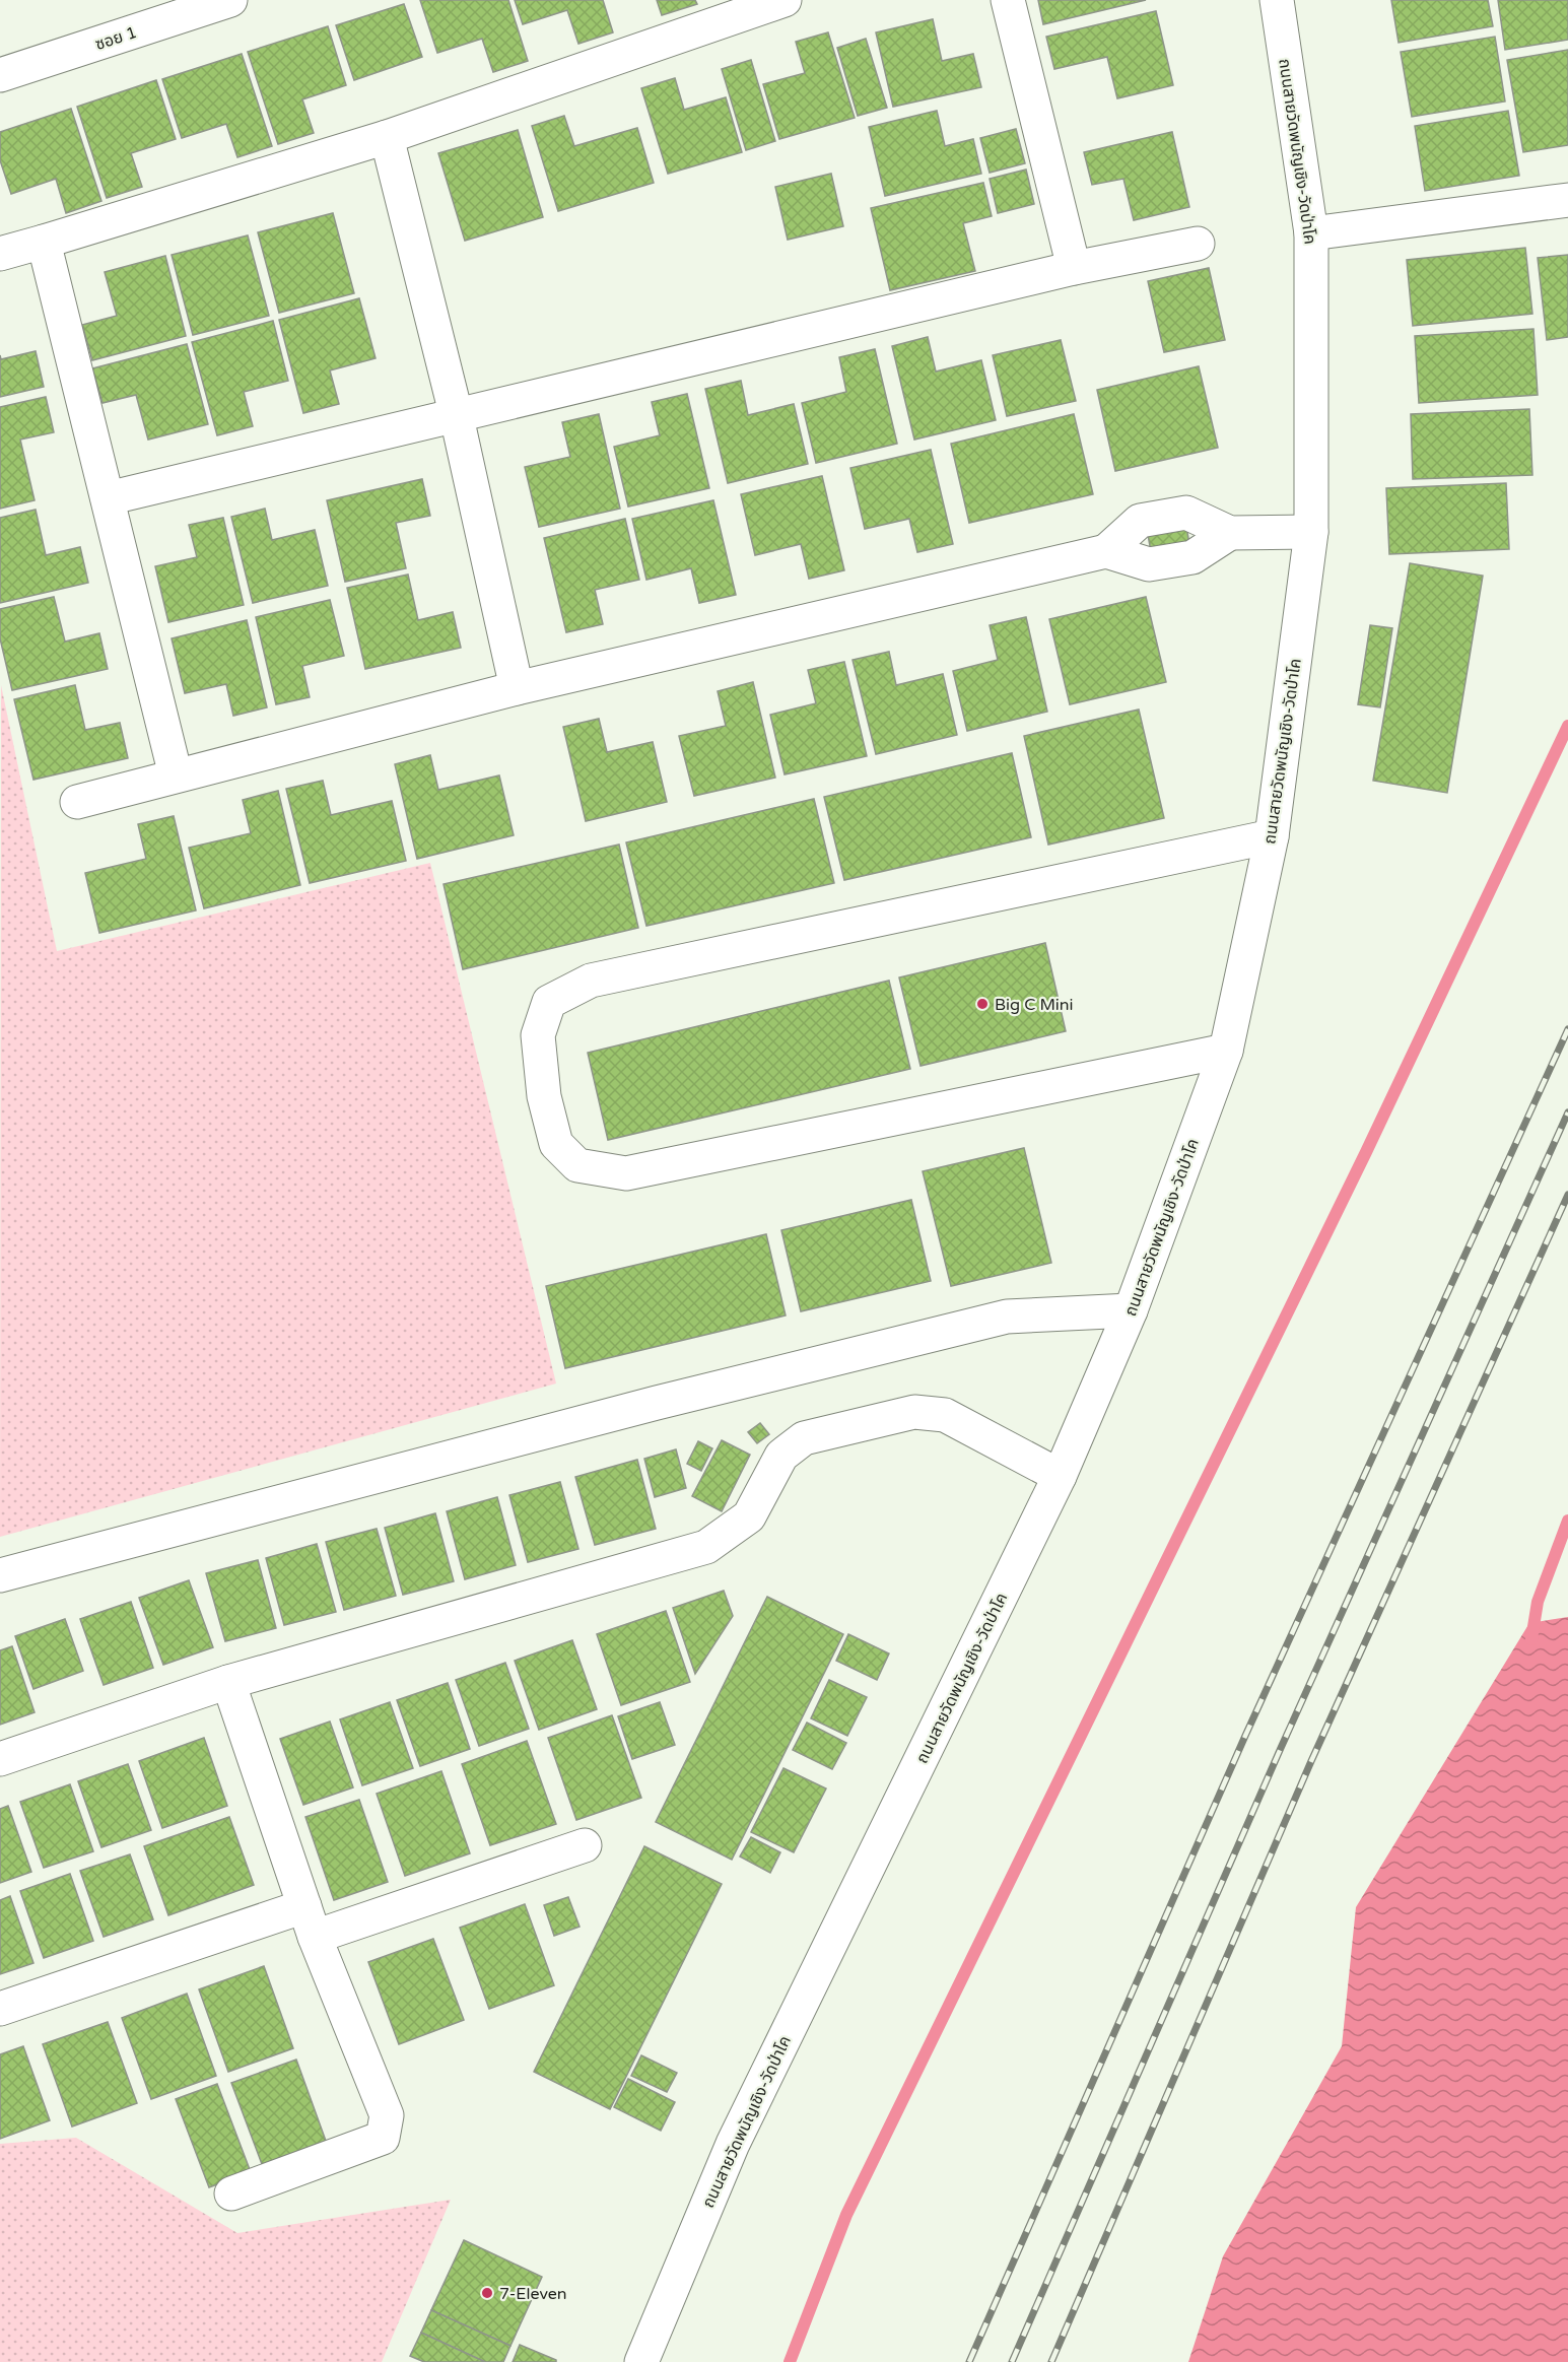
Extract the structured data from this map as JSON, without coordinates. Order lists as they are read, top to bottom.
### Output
{
  "streets": {
    "street": ["ซอย 1", "ถนนสายวัดพนัญเชิง-วัดป่าโค"]
  },
  "places": ["Big C Mini", "7-Eleven"]
}
